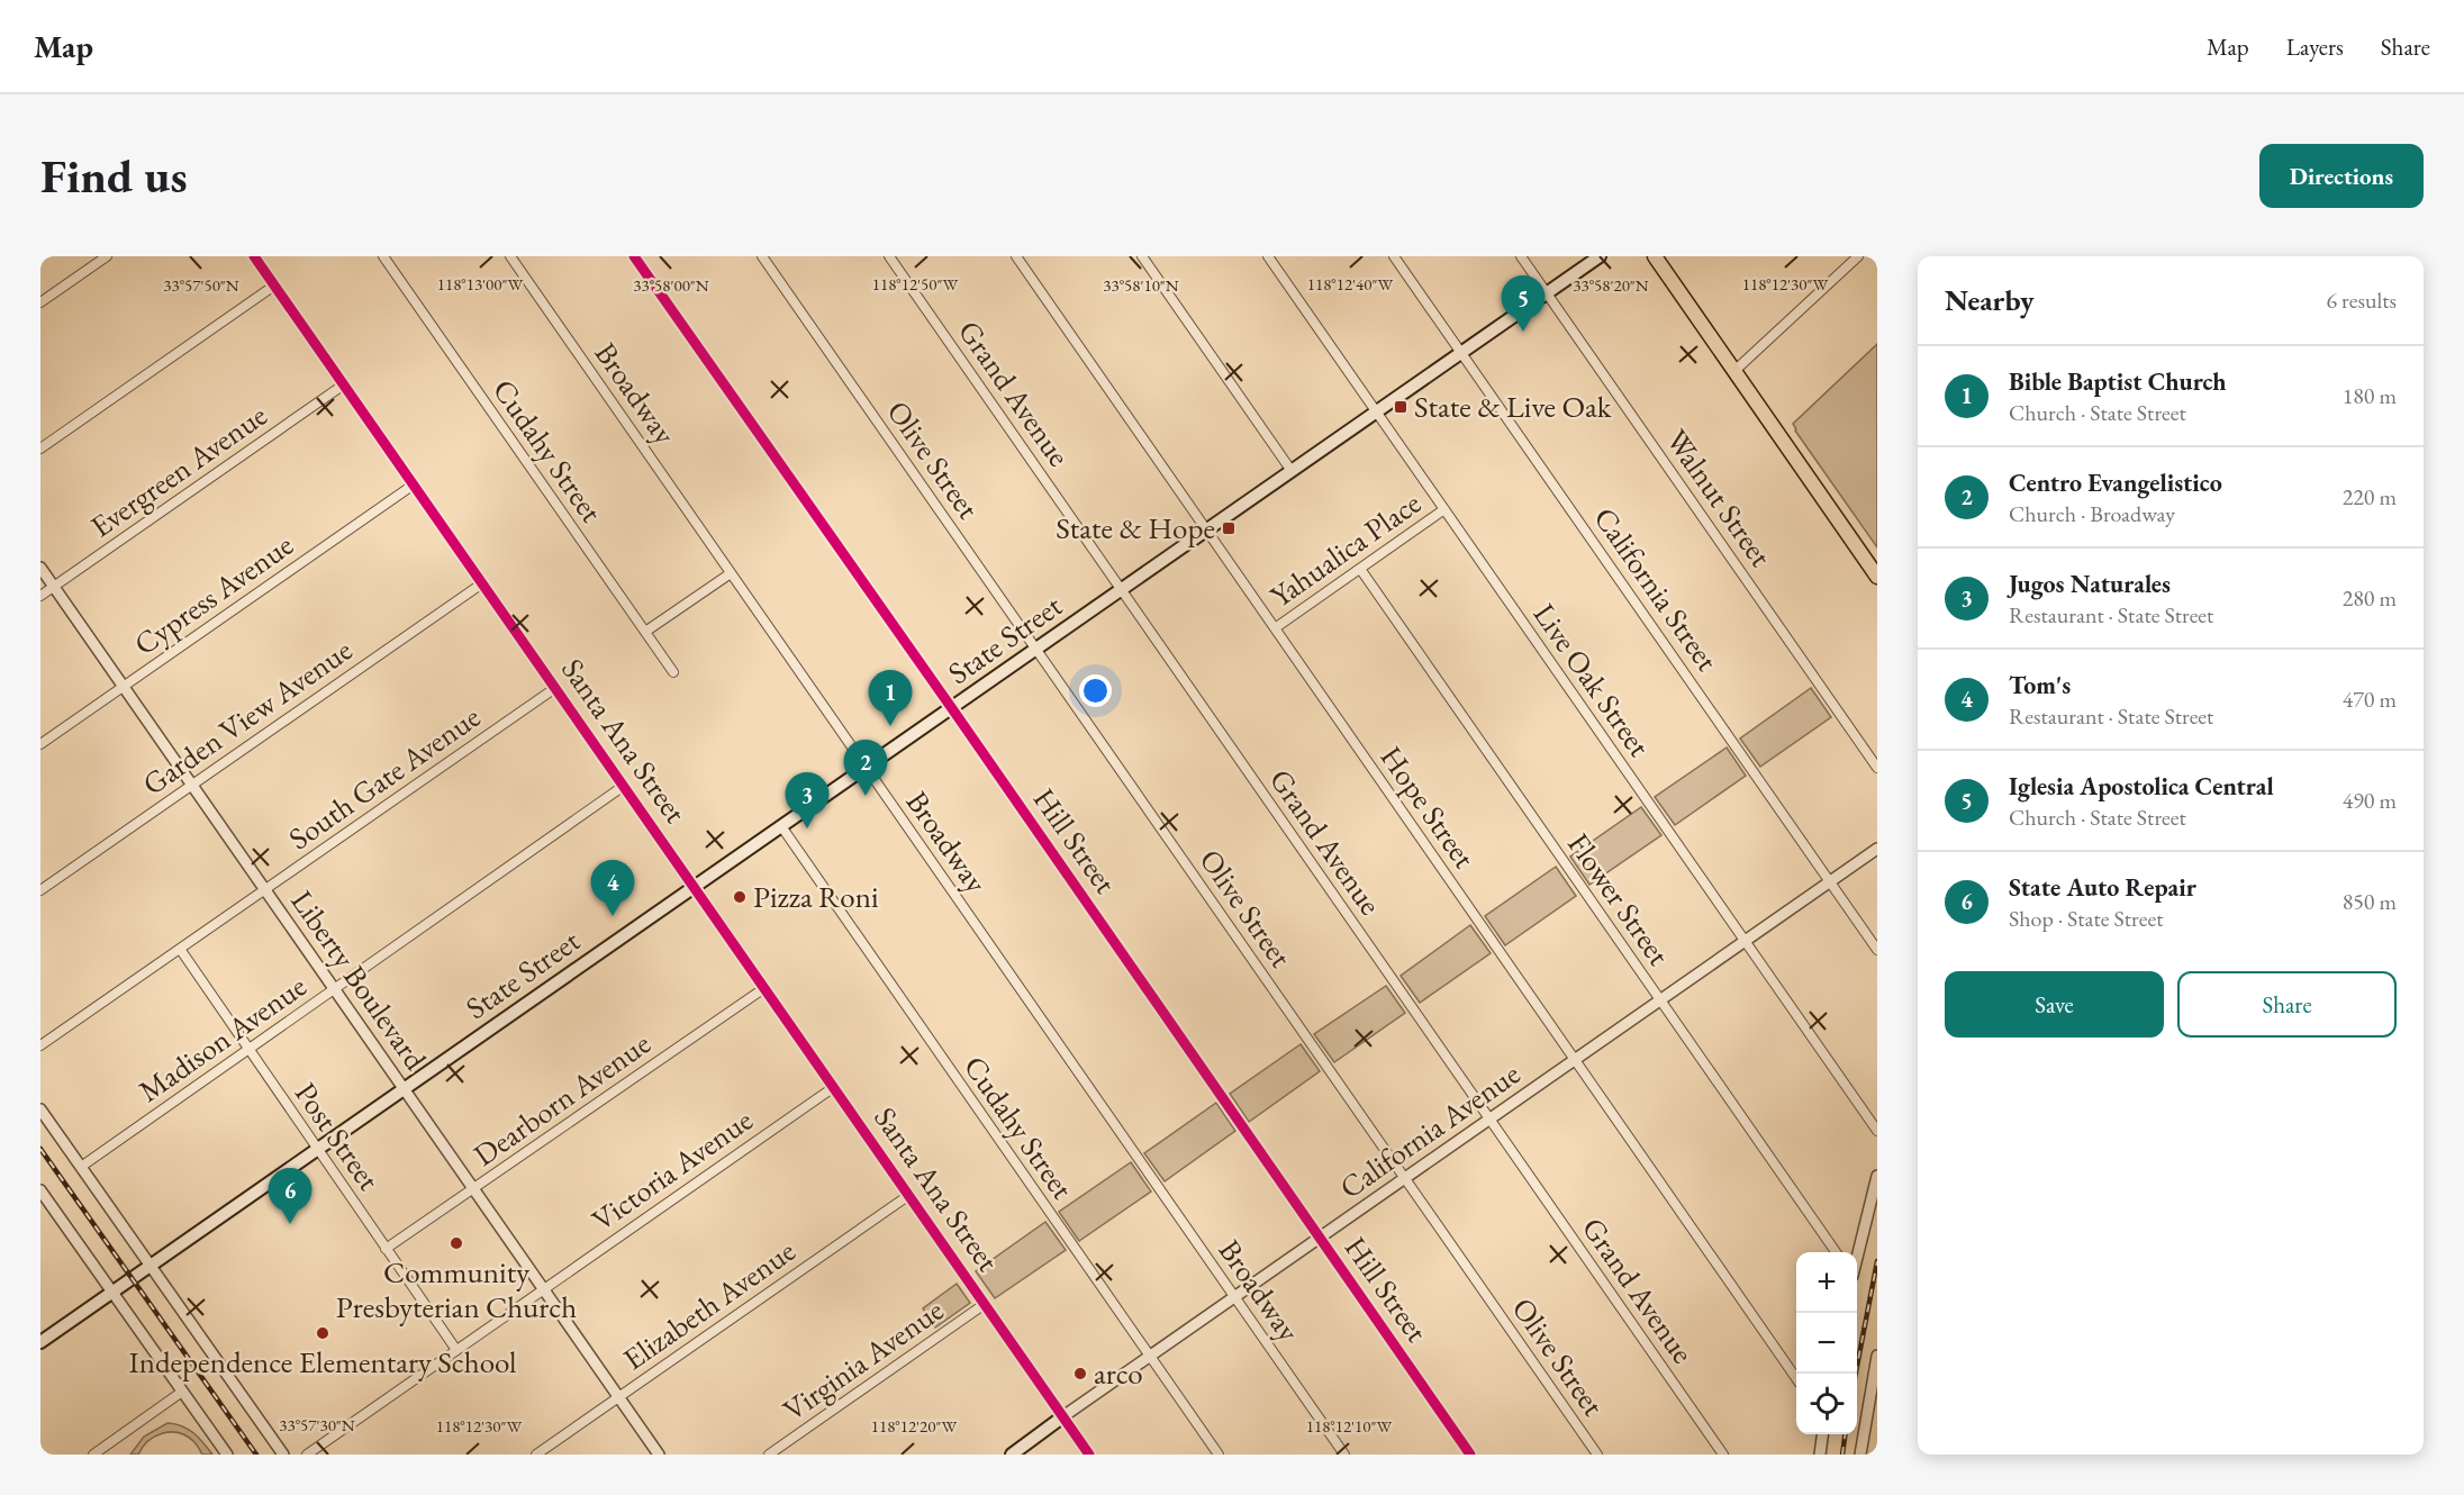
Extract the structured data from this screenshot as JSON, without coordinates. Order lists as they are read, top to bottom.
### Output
{
  "streets": {
    "main road": ["State Street", "California Avenue"],
    "street": [
      "Broadway",
      "Grand Avenue",
      "Cudahy Street",
      "Olive Street",
      "Evergreen Avenue",
      "Walnut Street",
      "Yahualica Place",
      "California Street",
      "Cypress Avenue",
      "Live Oak Street",
      "Garden View Avenue",
      "Santa Ana Street",
      "South Gate Avenue",
      "Hope Street",
      "Hill Street",
      "Flower Street",
      "Liberty Boulevard",
      "Madison Avenue",
      "Dearborn Avenue",
      "Post Street",
      "Victoria Avenue",
      "Elizabeth Avenue",
      "Virginia Avenue"
    ]
  },
  "crossings": [
    ["Broadway", "State Street"],
    ["Broadway", "California Avenue"],
    ["Grand Avenue", "State Street"],
    ["Grand Avenue", "California Avenue"],
    ["Cudahy Street", "State Street"],
    ["Cudahy Street", "California Avenue"],
    ["Olive Street", "State Street"],
    ["Olive Street", "California Avenue"],
    ["Evergreen Avenue", "Santa Ana Street"],
    ["Evergreen Avenue", "Liberty Boulevard"],
    ["Walnut Street", "State Street"],
    ["Yahualica Place", "Live Oak Street"],
    ["Yahualica Place", "Hope Street"],
    ["Yahualica Place", "Flower Street"],
    ["California Street", "State Street"],
    ["California Street", "California Avenue"],
    ["Cypress Avenue", "Santa Ana Street"],
    ["Cypress Avenue", "Liberty Boulevard"],
    ["State Street", "Live Oak Street"],
    ["State Street", "Santa Ana Street"],
    ["State Street", "Hope Street"],
    ["State Street", "Hill Street"],
    ["State Street", "Liberty Boulevard"],
    ["State Street", "Post Street"],
    ["Live Oak Street", "California Avenue"],
    ["Garden View Avenue", "Santa Ana Street"],
    ["Garden View Avenue", "Liberty Boulevard"],
    ["Santa Ana Street", "South Gate Avenue"],
    ["Santa Ana Street", "Madison Avenue"],
    ["Santa Ana Street", "Dearborn Avenue"],
    ["Santa Ana Street", "California Avenue"],
    ["Santa Ana Street", "Victoria Avenue"],
    ["Santa Ana Street", "Elizabeth Avenue"],
    ["Santa Ana Street", "Virginia Avenue"],
    ["South Gate Avenue", "Liberty Boulevard"],
    ["South Gate Avenue", "Post Street"],
    ["Hope Street", "California Avenue"],
    ["Hill Street", "California Avenue"],
    ["Flower Street", "California Avenue"],
    ["Liberty Boulevard", "Madison Avenue"],
    ["Liberty Boulevard", "Dearborn Avenue"],
    ["Liberty Boulevard", "Victoria Avenue"],
    ["Liberty Boulevard", "Elizabeth Avenue"],
    ["Madison Avenue", "Post Street"],
    ["Dearborn Avenue", "Post Street"],
    ["Post Street", "Victoria Avenue"]
  ],
  "places": {
    "transit": ["State & Live Oak", "State & Hope"],
    "other": [
      "Pizza Roni",
      "Community Presbyterian Church",
      "Independence Elementary School",
      "arco"
    ]
  },
  "page": {
    "header": "Map",
    "nav": ["Map", "Layers", "Share"],
    "buttons": [
      "Directions",
      ["Save", "Share"]
    ],
    "title": "Find us",
    "heading": ["Nearby", "6 results"],
    "pins": [
      "5",
      "1",
      "2",
      "3",
      "4",
      "6"
    ],
    "list": [
      {
        "mark": "1",
        "name": "Bible Baptist Church",
        "note": "Church · State Street",
        "value": "180 m"
      },
      {
        "mark": "2",
        "name": "Centro Evangelistico",
        "note": "Church · Broadway",
        "value": "220 m"
      },
      {
        "mark": "3",
        "name": "Jugos Naturales",
        "note": "Restaurant · State Street",
        "value": "280 m"
      },
      {
        "mark": "4",
        "name": "Tom's",
        "note": "Restaurant · State Street",
        "value": "470 m"
      },
      {
        "mark": "5",
        "name": "Iglesia Apostolica Central",
        "note": "Church · State Street",
        "value": "490 m"
      },
      {
        "mark": "6",
        "name": "State Auto Repair",
        "note": "Shop · State Street",
        "value": "850 m"
      }
    ],
    "map_buttons": ["+", "−"]
  },
  "coordinates": [
    "118°13'00\"W",
    "118°12'50\"W",
    "118°12'40\"W",
    "118°12'30\"W",
    "33°57'50\"N",
    "33°58'00\"N",
    "33°58'10\"N",
    "33°58'20\"N",
    "33°57'30\"N",
    "118°12'20\"W",
    "118°12'10\"W"
  ]
}
